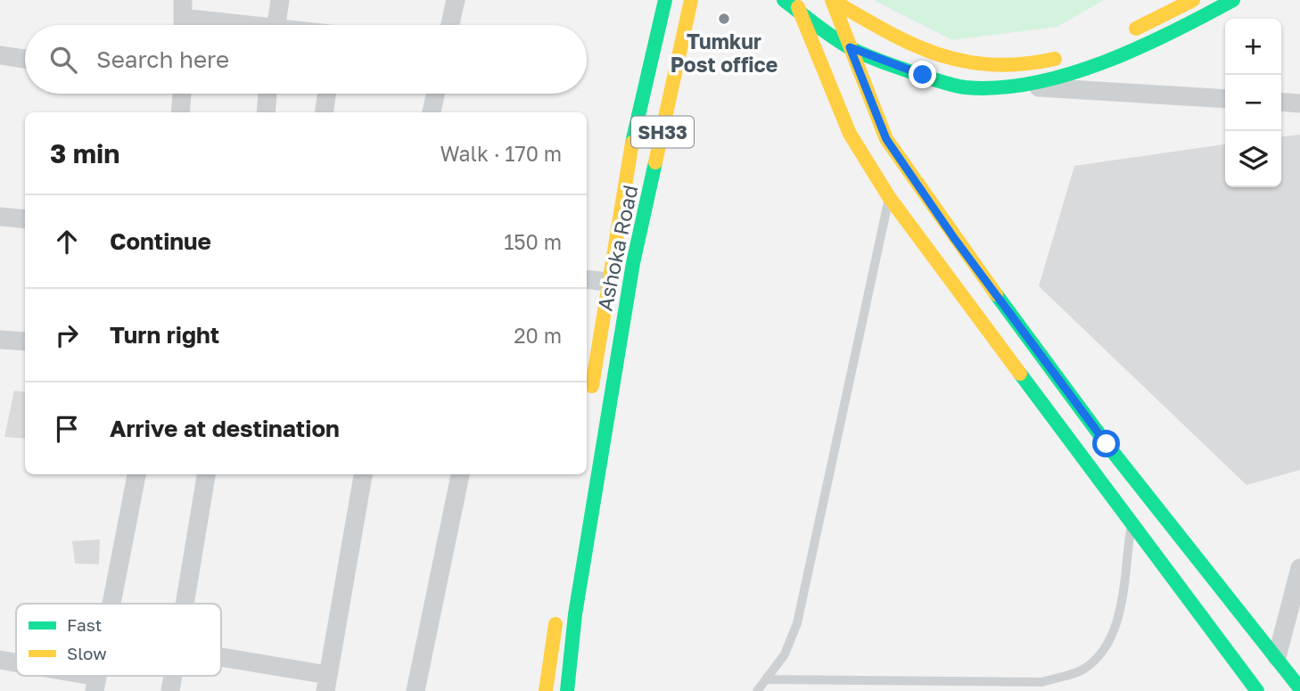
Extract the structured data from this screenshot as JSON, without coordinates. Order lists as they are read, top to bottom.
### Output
{
  "streets": {
    "main road": ["SH33", "Ashoka Road"]
  },
  "places": ["Tumkur Post office"],
  "legend": ["Fast", "Slow"],
  "page": {
    "map_buttons": ["+", "−"],
    "search": "Search here",
    "heading": ["3 min", "Walk · 170 m"],
    "list": [
      ["Continue", "150 m"],
      ["Turn right", "20 m"],
      "Arrive at destination"
    ]
  }
}
